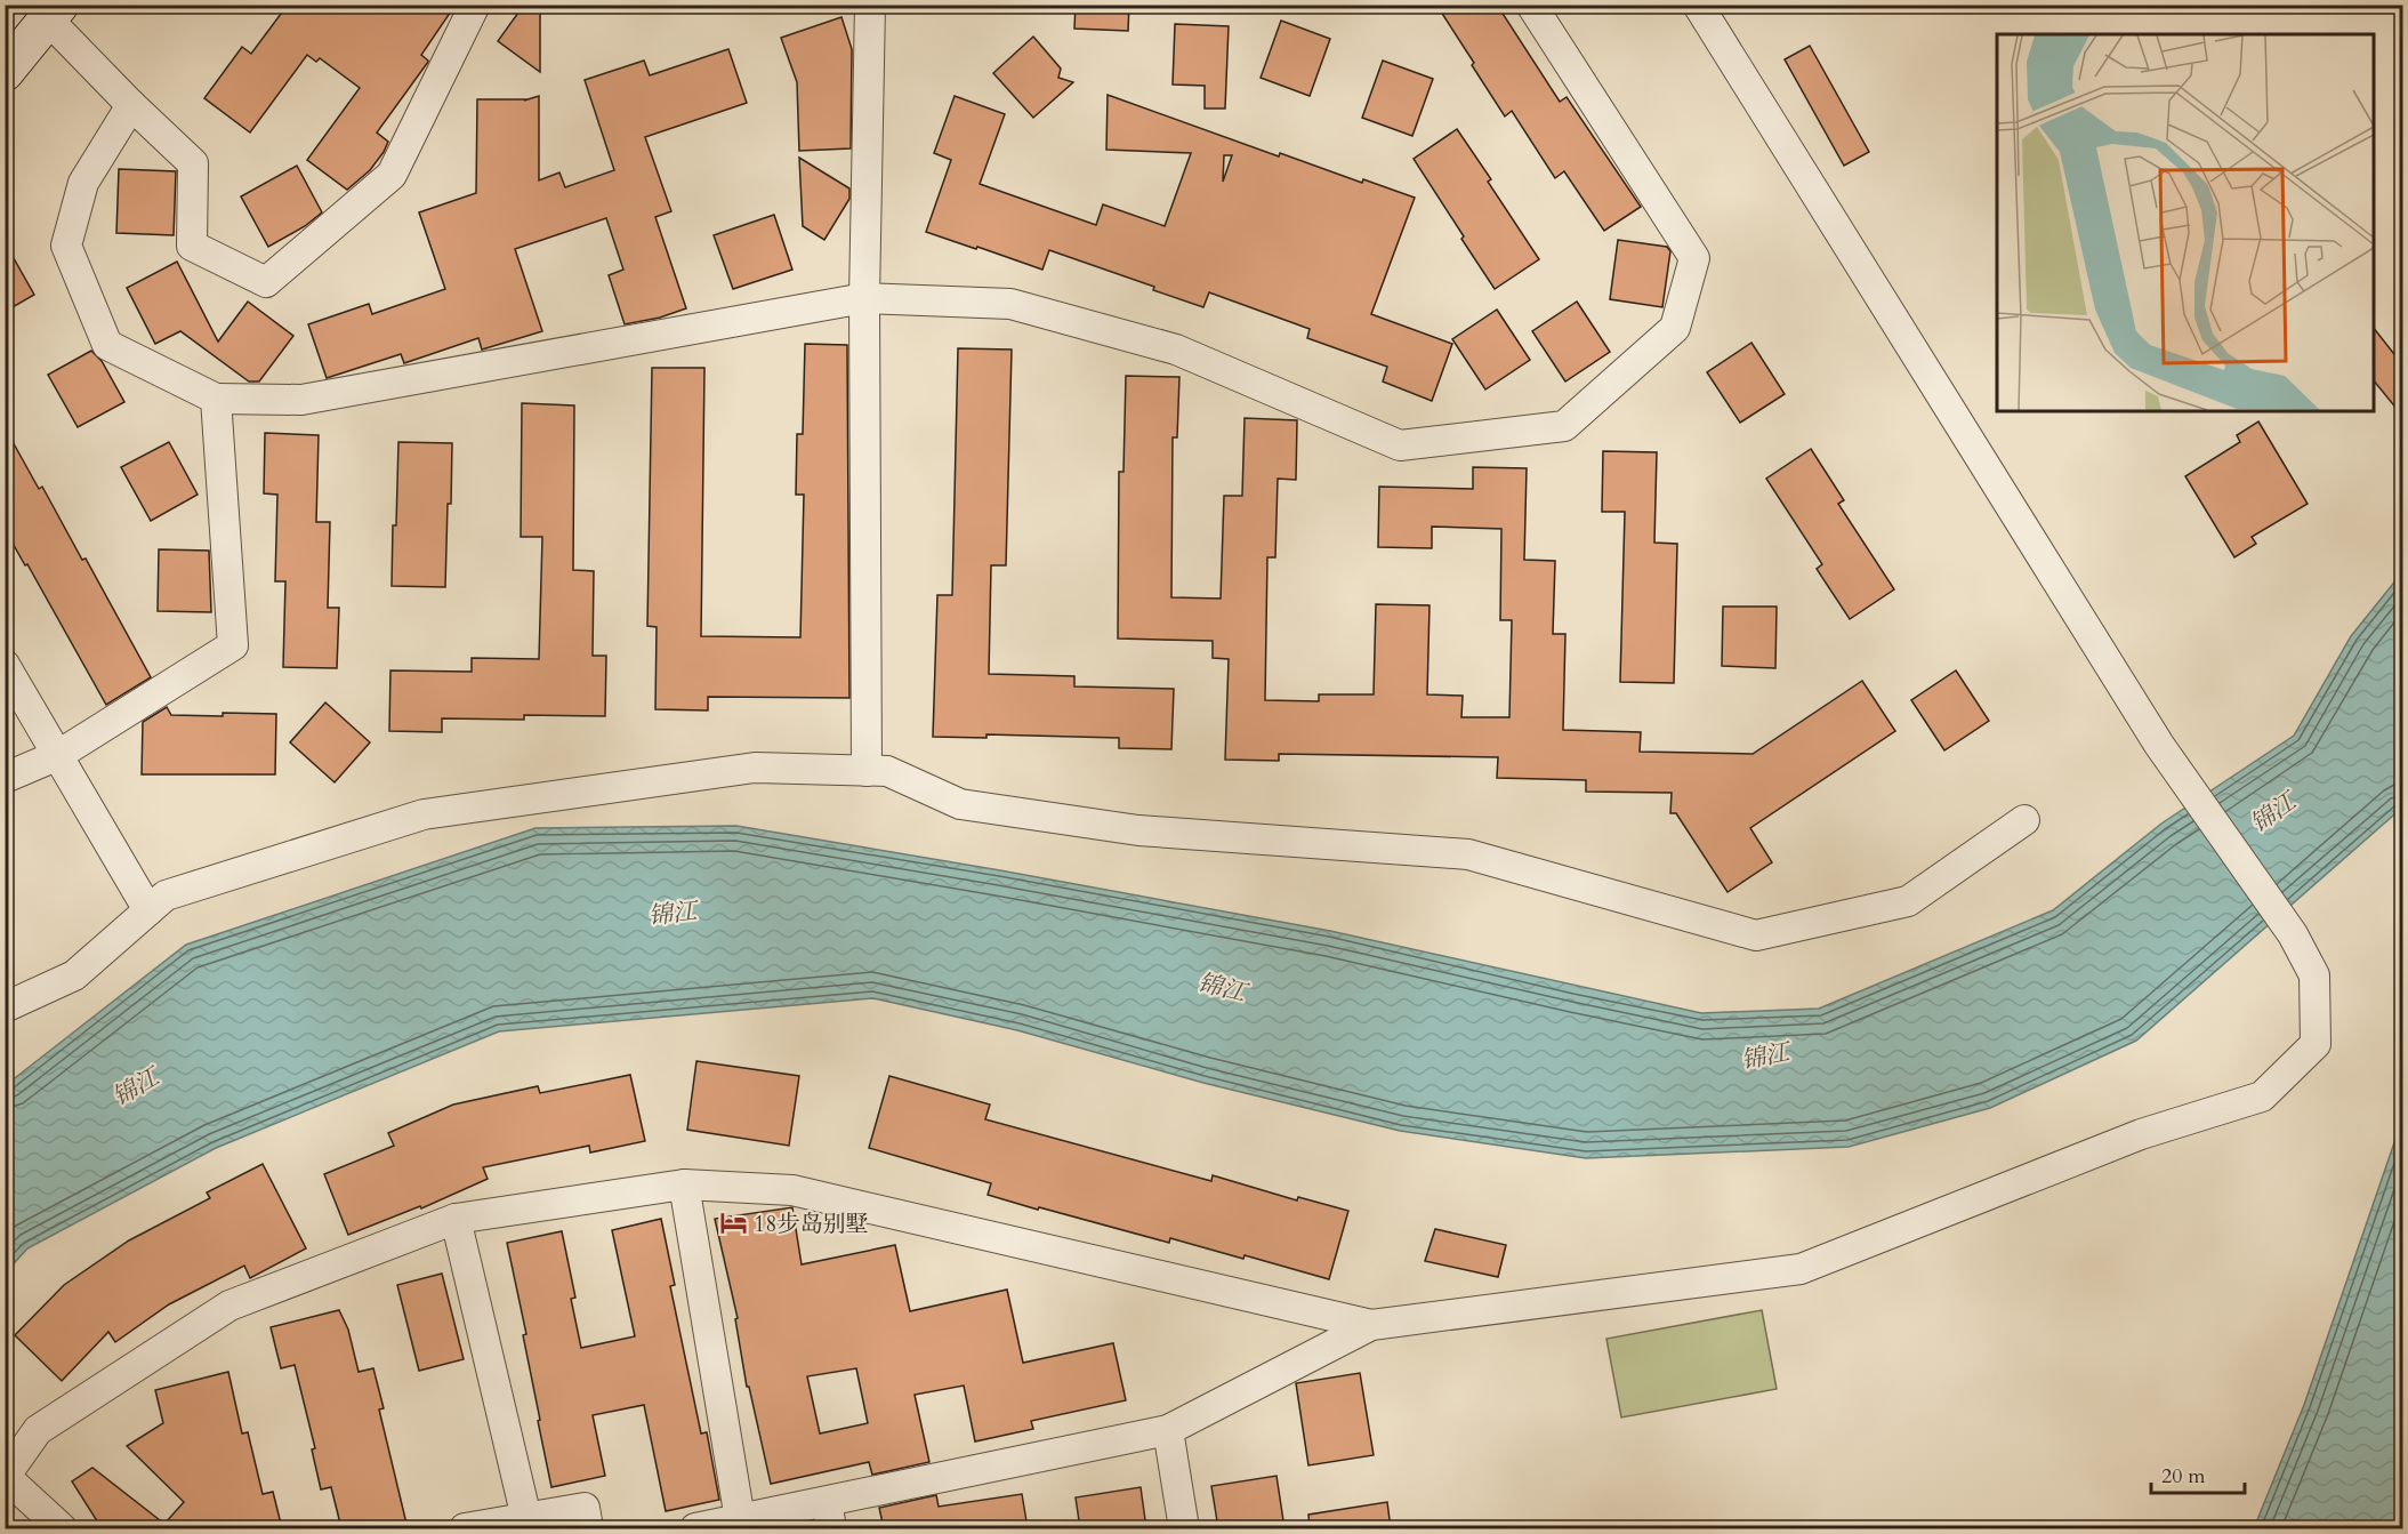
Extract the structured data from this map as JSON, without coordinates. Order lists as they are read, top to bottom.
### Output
{
  "water": ["锦江"],
  "places": {
    "hotel": ["18步岛别墅"]
  },
  "scale_bar": "20 m"
}
